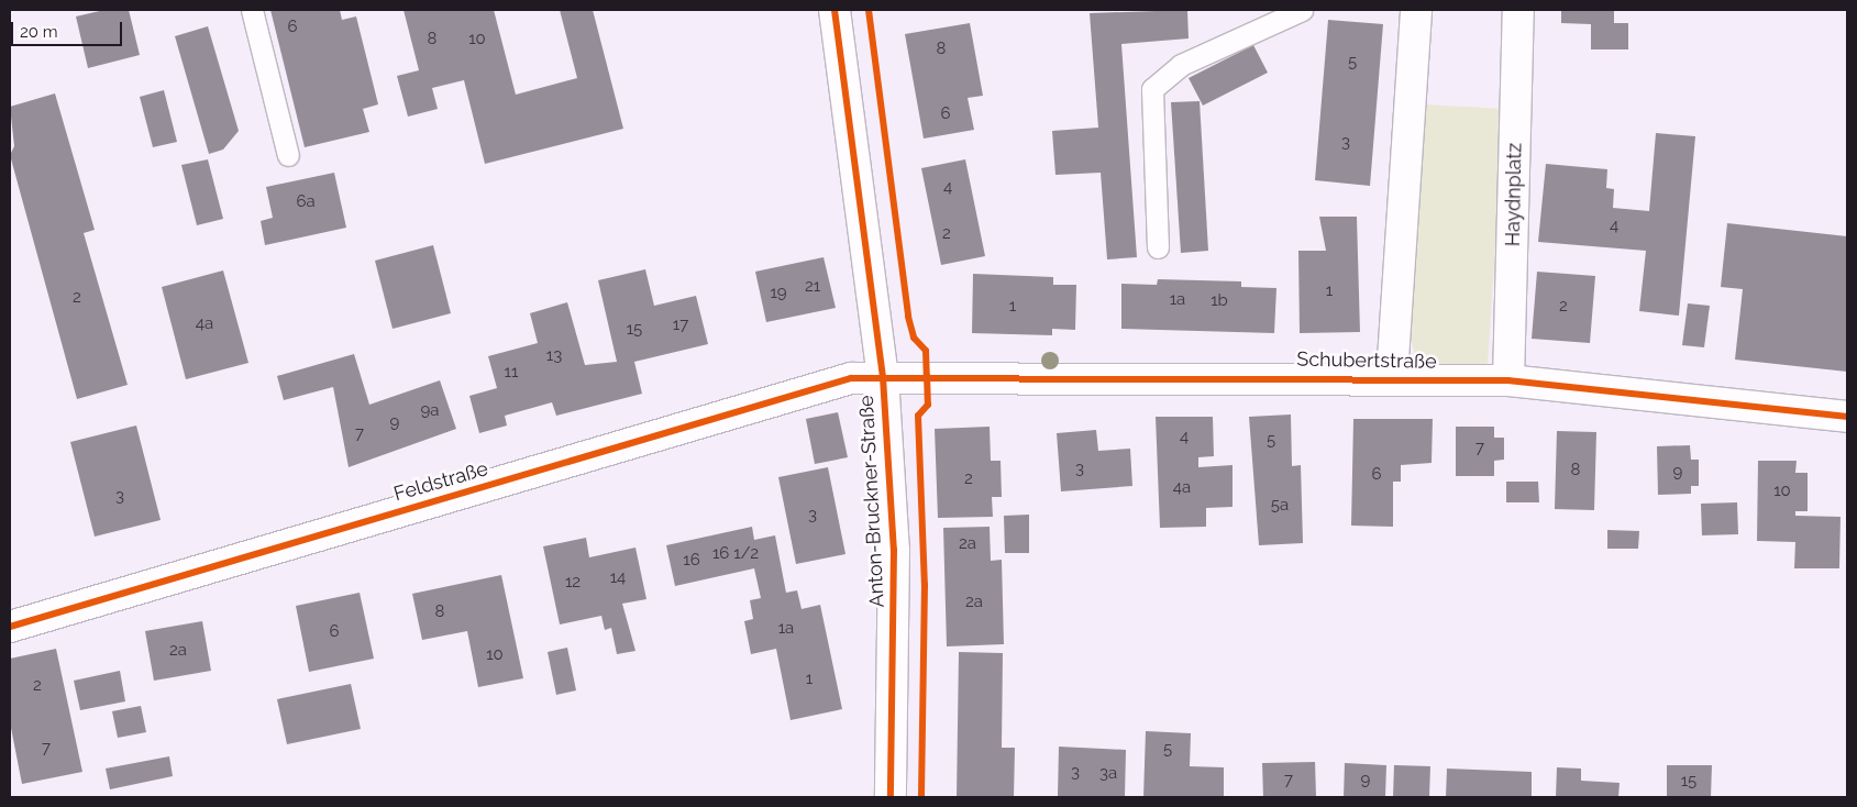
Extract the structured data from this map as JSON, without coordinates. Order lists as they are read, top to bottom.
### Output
{
  "streets": {
    "street": [
      "Haydnplatz",
      "Schubertstraße",
      "Feldstraße",
      "Anton-Bruckner-Straße"
    ]
  },
  "crossings": [
    ["Haydnplatz", "Schubertstraße"],
    ["Schubertstraße", "Feldstraße"],
    ["Schubertstraße", "Anton-Bruckner-Straße"],
    ["Feldstraße", "Anton-Bruckner-Straße"]
  ],
  "house_numbers": [
    "6",
    "8",
    "10",
    "8",
    "5",
    "6",
    "3",
    "4",
    "6a",
    "4",
    "2",
    "21",
    "1",
    "19",
    "2",
    "1a",
    "1b",
    "1",
    "2",
    "4a",
    "17",
    "15",
    "13",
    "11",
    "9a",
    "9",
    "7",
    "4",
    "5",
    "7",
    "3",
    "8",
    "9",
    "6",
    "2",
    "4a",
    "10",
    "3",
    "5a",
    "3",
    "2a",
    "16 1/2",
    "16",
    "14",
    "12",
    "2a",
    "8",
    "1a",
    "6",
    "2a",
    "10",
    "1",
    "2",
    "7",
    "5",
    "3",
    "3a",
    "7",
    "9",
    "15"
  ],
  "scale_bar": "20 m"
}
